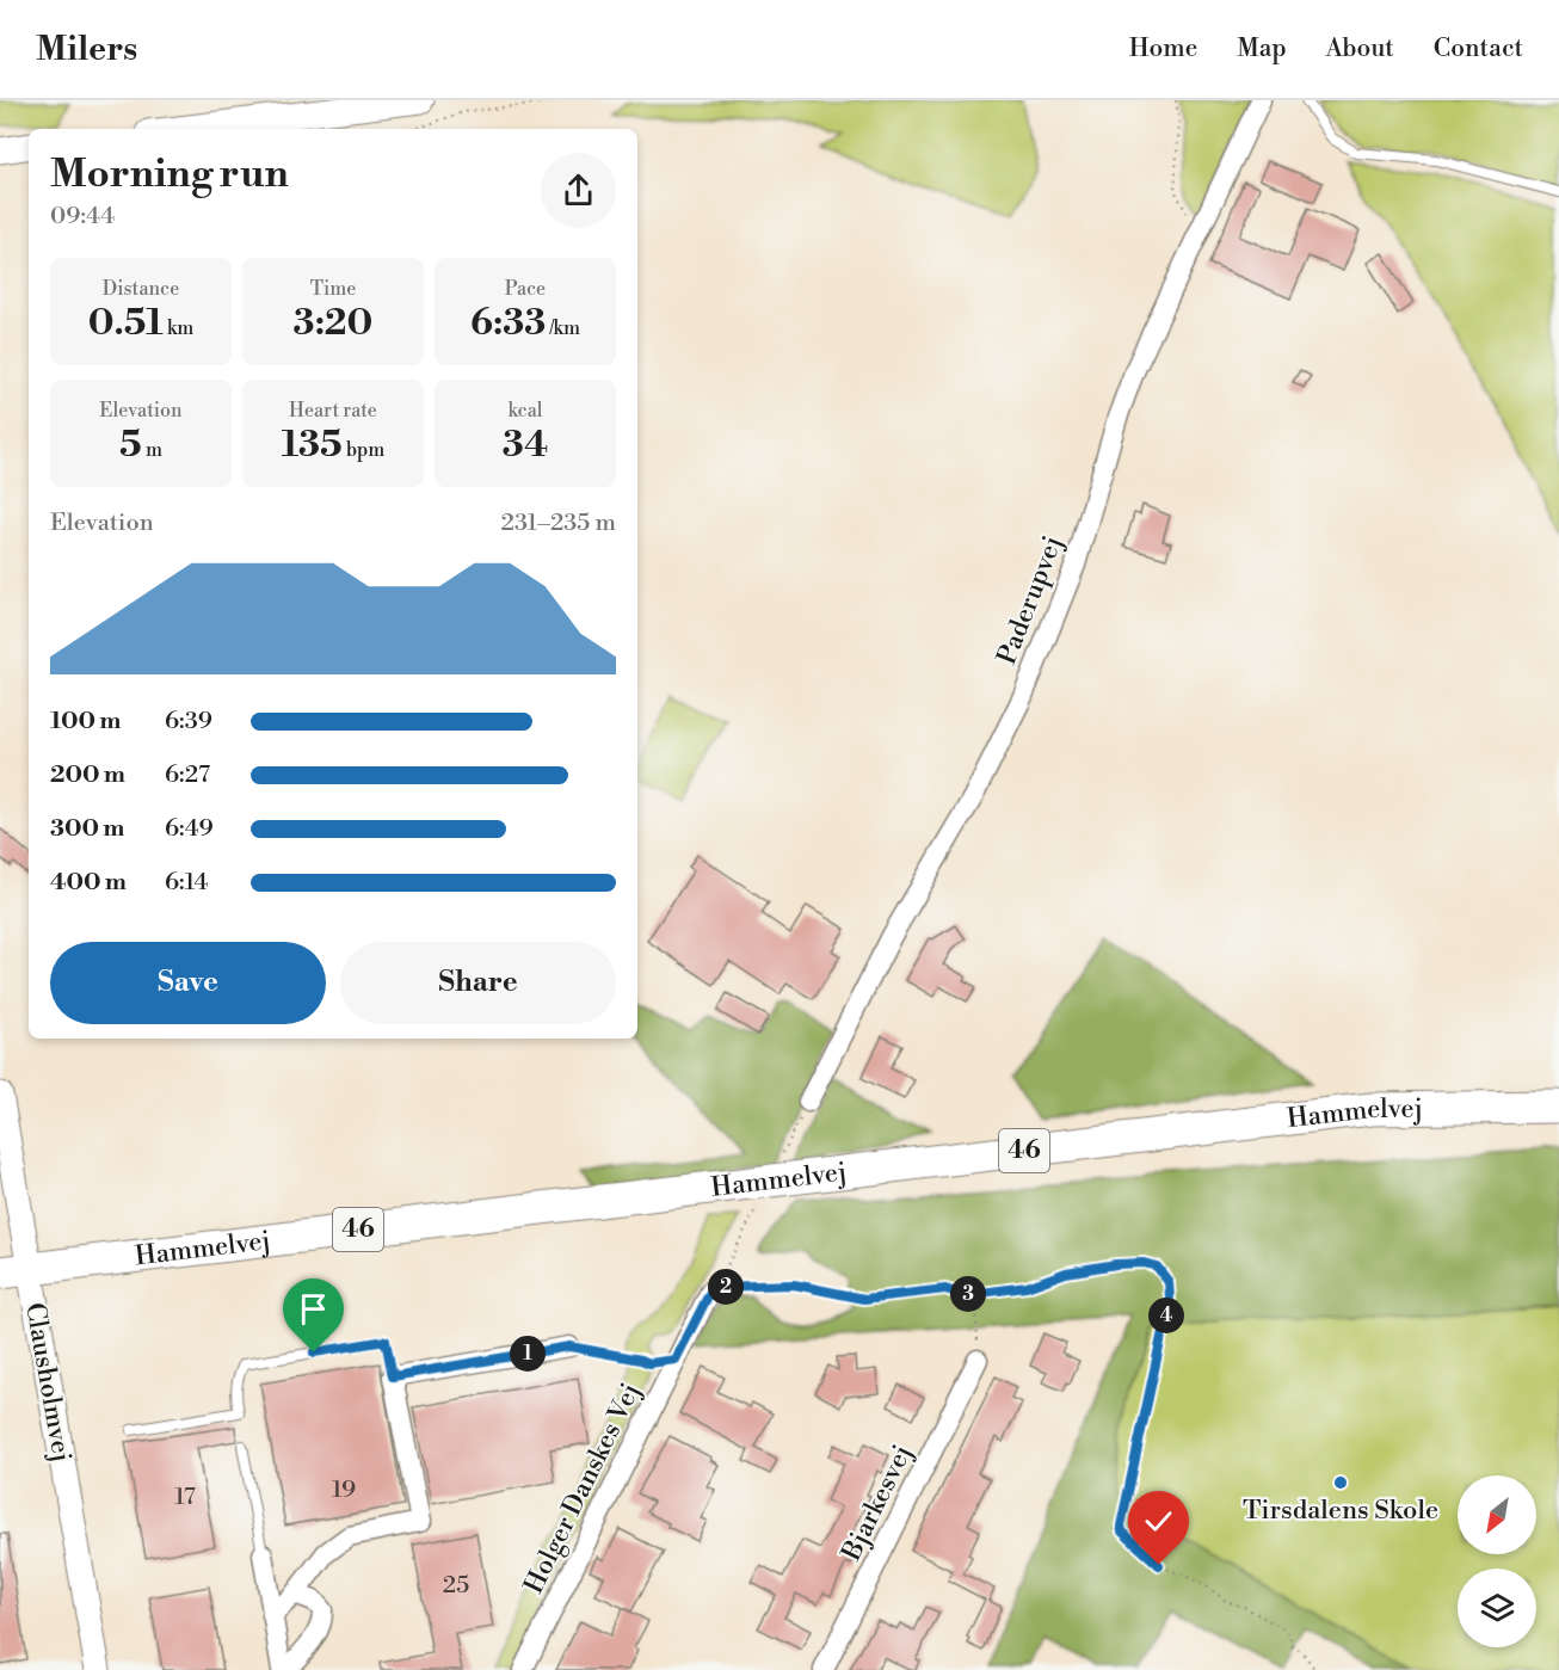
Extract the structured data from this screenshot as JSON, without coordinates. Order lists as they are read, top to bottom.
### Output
{
  "streets": {
    "highway": ["Hammelvej", "46"],
    "street": [
      "Paderupvej",
      "Clausholmvej",
      "Holger Danskes Vej",
      "Bjarkesvej"
    ]
  },
  "crossings": [
    ["Hammelvej", "Clausholmvej"]
  ],
  "places": ["Tirsdalens Skole"],
  "house_numbers": ["19", "17", "25"],
  "north": "bottom left",
  "page": {
    "header": "Milers",
    "nav": [
      "Home",
      "Map",
      "About",
      "Contact"
    ],
    "heading": ["Morning run", "09:44"],
    "stats": [
      ["Distance", "0.51 km"],
      ["Time", "3:20"],
      ["Pace", "6:33 /km"],
      ["Elevation", "5 m"],
      ["Heart rate", "135 bpm"],
      ["kcal", "34"]
    ],
    "chart": ["Elevation", "231–235 m"],
    "list": [
      {
        "name": "100 m",
        "note": "6:39"
      },
      {
        "name": "200 m",
        "note": "6:27"
      },
      {
        "name": "300 m",
        "note": "6:49"
      },
      {
        "name": "400 m",
        "note": "6:14"
      }
    ],
    "buttons": ["Save", "Share"],
    "pins": [
      "2",
      "3",
      "4",
      "1"
    ]
  }
}
